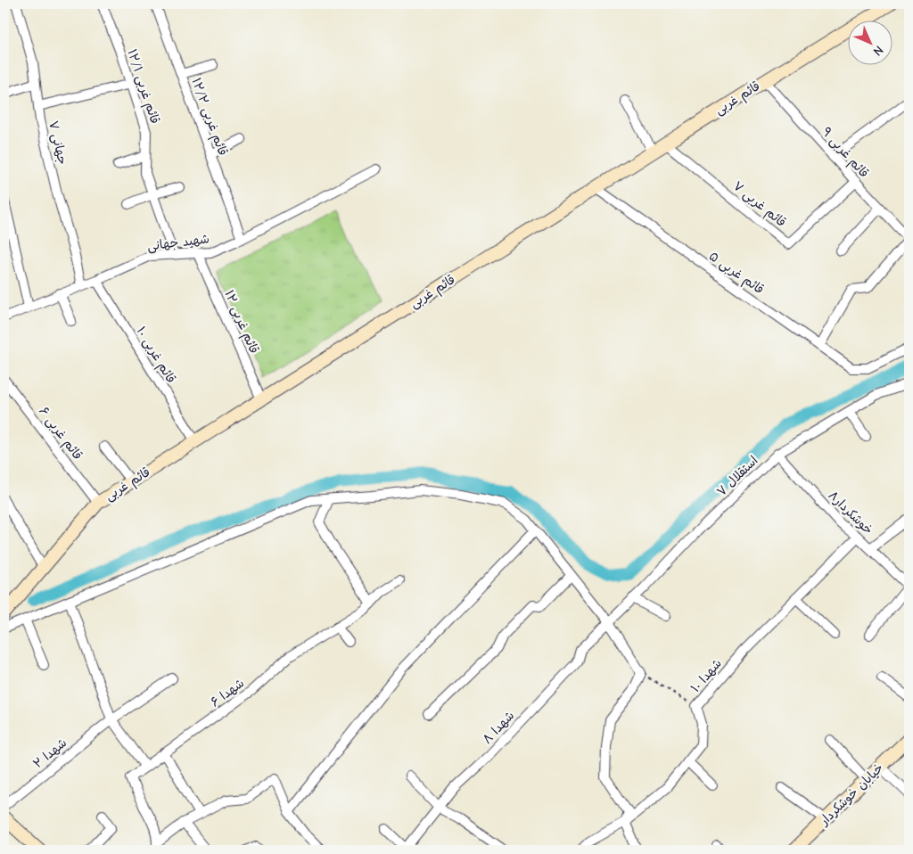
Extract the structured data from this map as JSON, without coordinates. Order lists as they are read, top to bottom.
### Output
{
  "streets": {
    "main road": ["قائم غربی", "خیابان خوشکردار"],
    "street": [
      "قائم غربی ۱۲/۱",
      "قائم غربی ۱۲/۲",
      "جهانی ۷",
      "قائم غربی ۹",
      "قائم غربی ۷",
      "شهید جهانی",
      "قائم غربی ۵",
      "قائم غربی ۱۲",
      "قائم غربی ۱۰",
      "قائم غربی ۶",
      "استقلال ۷",
      "خوشکردار۸",
      "شهدا ۱۰",
      "شهدا ۶",
      "شهدا ۸",
      "شهدا ۲"
    ]
  },
  "crossings": [
    ["قائم غربی ۱۲/۱", "شهید جهانی"],
    ["قائم غربی", "قائم غربی ۹"],
    ["قائم غربی", "قائم غربی ۷"],
    ["قائم غربی", "قائم غربی ۵"],
    ["قائم غربی", "قائم غربی ۱۲"],
    ["قائم غربی", "قائم غربی ۱۰"],
    ["قائم غربی", "قائم غربی ۶"],
    ["قائم غربی ۱۲/۲", "شهید جهانی"],
    ["جهانی ۷", "شهید جهانی"],
    ["قائم غربی ۹", "قائم غربی ۷"],
    ["شهید جهانی", "قائم غربی ۱۲"],
    ["شهید جهانی", "قائم غربی ۱۰"],
    ["استقلال ۷", "خوشکردار۸"],
    ["استقلال ۷", "شهدا ۸"],
    ["خوشکردار۸", "شهدا ۱۰"]
  ],
  "north": "bottom right"
}
